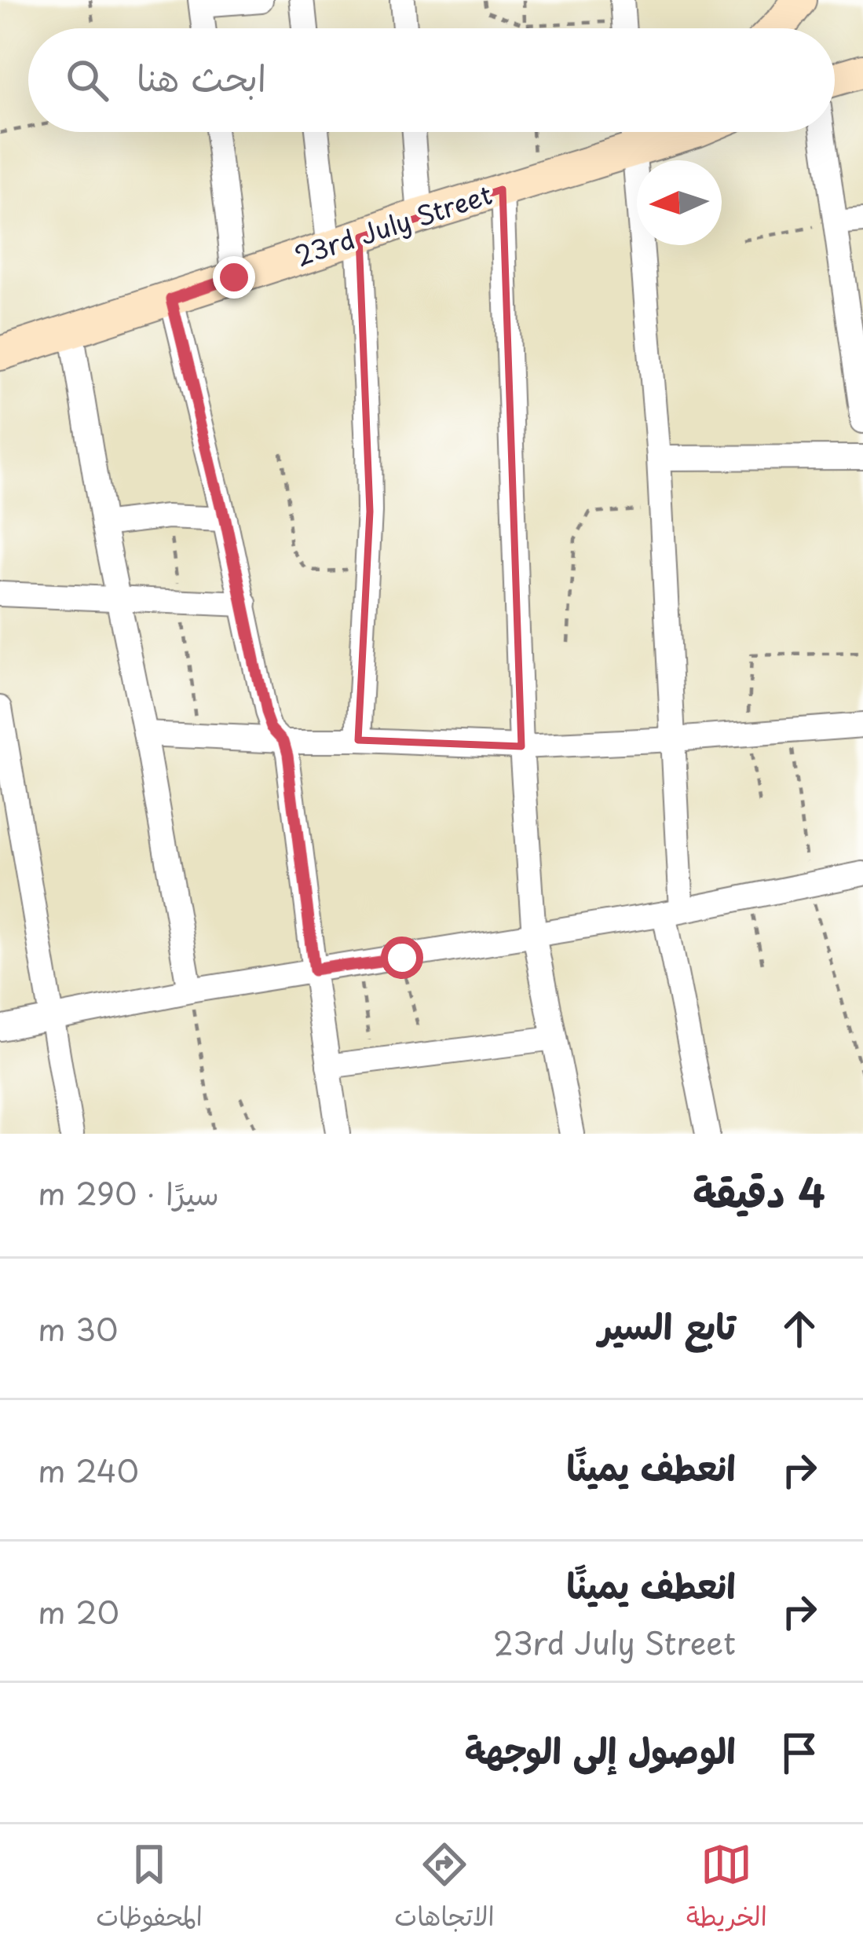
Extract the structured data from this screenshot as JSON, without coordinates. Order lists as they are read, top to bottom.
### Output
{
  "streets": {
    "street": ["23rd July Street"]
  },
  "north": "left",
  "page": {
    "search": "ابحث هنا",
    "heading": ["4 دقيقة", "سيرًا · 290 m"],
    "list": [
      ["تابع السير", "30 m"],
      ["انعطف يمينًا", "240 m"],
      ["انعطف يمينًا", "23rd July Street", "20 m"],
      "الوصول إلى الوجهة"
    ],
    "nav": ["الخريطة", "الاتجاهات", "المحفوظات"]
  }
}
